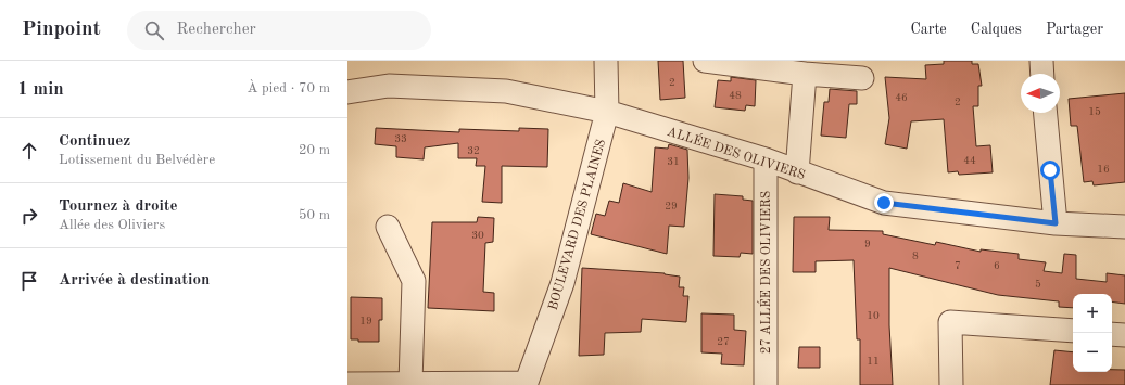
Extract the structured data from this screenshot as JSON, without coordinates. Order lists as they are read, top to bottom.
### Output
{
  "streets": {
    "street": ["ALLÉE DES OLIVIERS", "BOULEVARD DES PLAINES", "27 ALLÉE DES OLIVIERS"]
  },
  "crossings": [
    ["ALLÉE DES OLIVIERS", "BOULEVARD DES PLAINES"],
    ["ALLÉE DES OLIVIERS", "27 ALLÉE DES OLIVIERS"]
  ],
  "house_numbers": [
    "2",
    "48",
    "46",
    "2",
    "15",
    "33",
    "32",
    "44",
    "31",
    "16",
    "29",
    "30",
    "9",
    "8",
    "7",
    "6",
    "5",
    "10",
    "19",
    "27",
    "11"
  ],
  "north": "left",
  "page": {
    "header": "Pinpoint",
    "search": "Rechercher",
    "nav": ["Carte", "Calques", "Partager"],
    "heading": ["1 min", "À pied · 70 m"],
    "list": [
      ["Continuez", "Lotissement du Belvédère", "20 m"],
      ["Tournez à droite", "Allée des Oliviers", "50 m"],
      "Arrivée à destination"
    ],
    "map_buttons": ["+", "−"]
  }
}
